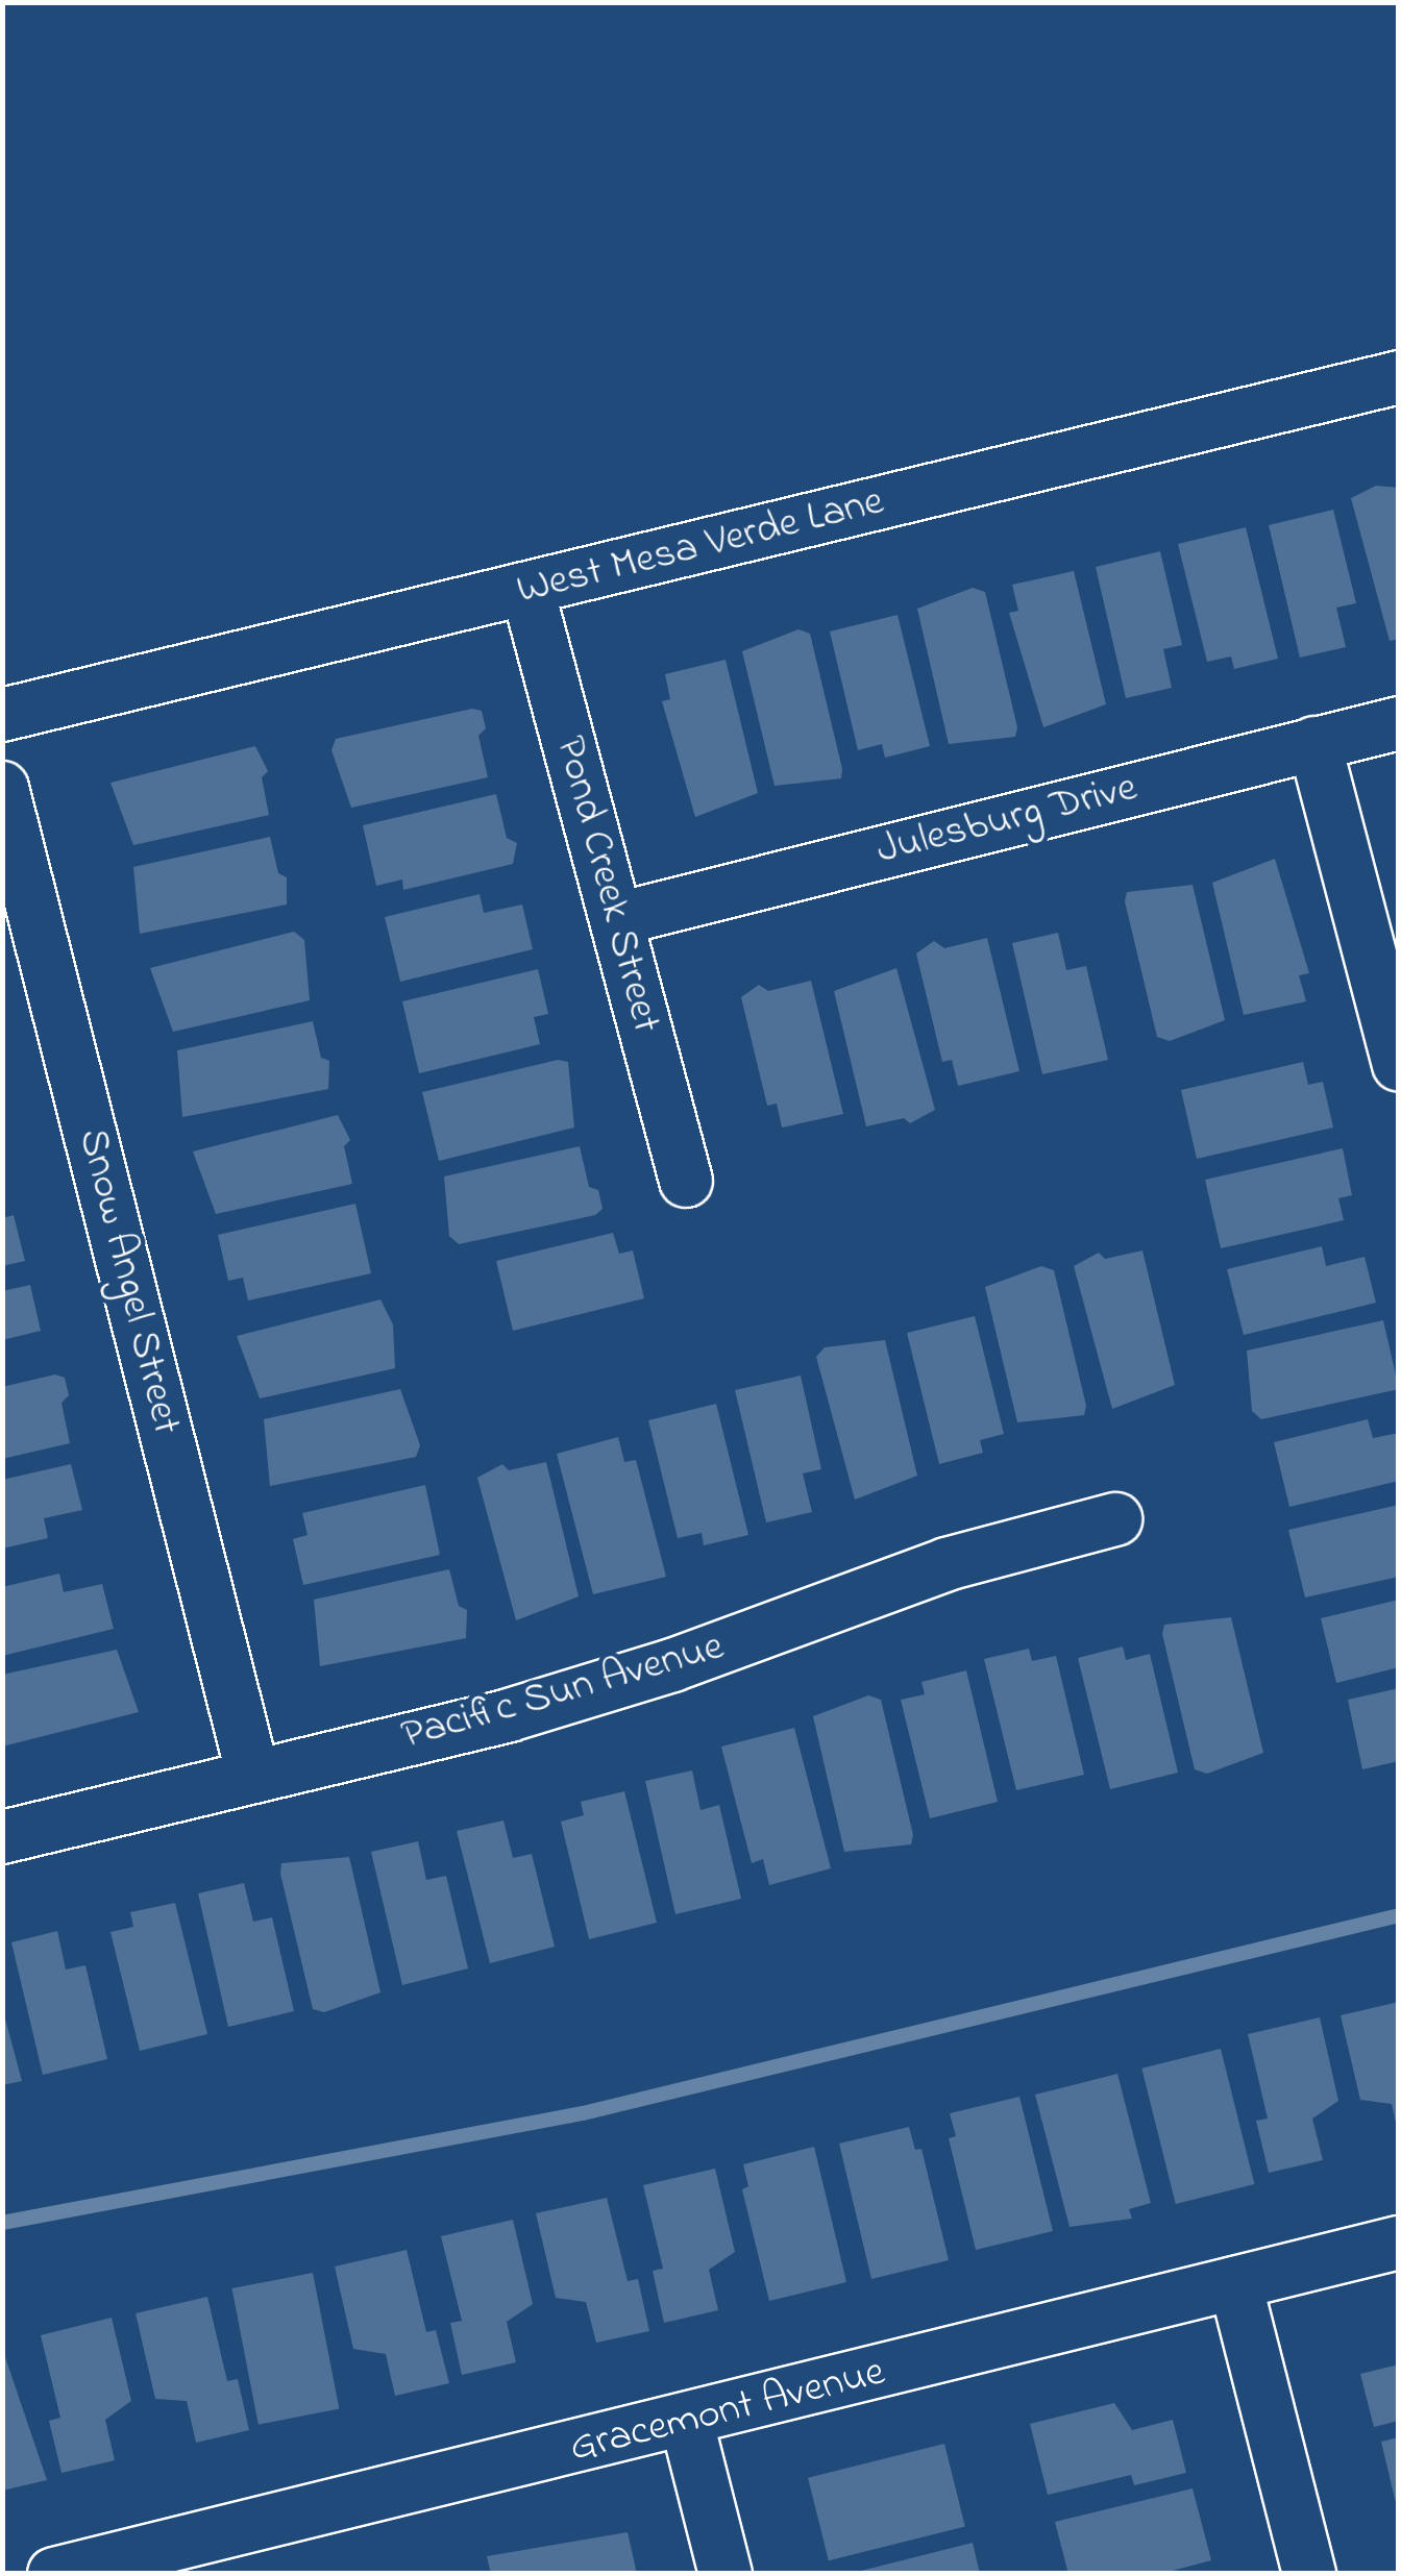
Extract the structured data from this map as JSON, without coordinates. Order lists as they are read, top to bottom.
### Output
{
  "streets": {
    "street": [
      "West Mesa Verde Lane",
      "Julesburg Drive",
      "Pond Creek Street",
      "Snow Angel Street",
      "Pacific Sun Avenue",
      "Gracemont Avenue"
    ]
  },
  "crossings": [
    ["West Mesa Verde Lane", "Pond Creek Street"],
    ["Julesburg Drive", "Pond Creek Street"],
    ["Snow Angel Street", "Pacific Sun Avenue"]
  ]
}
